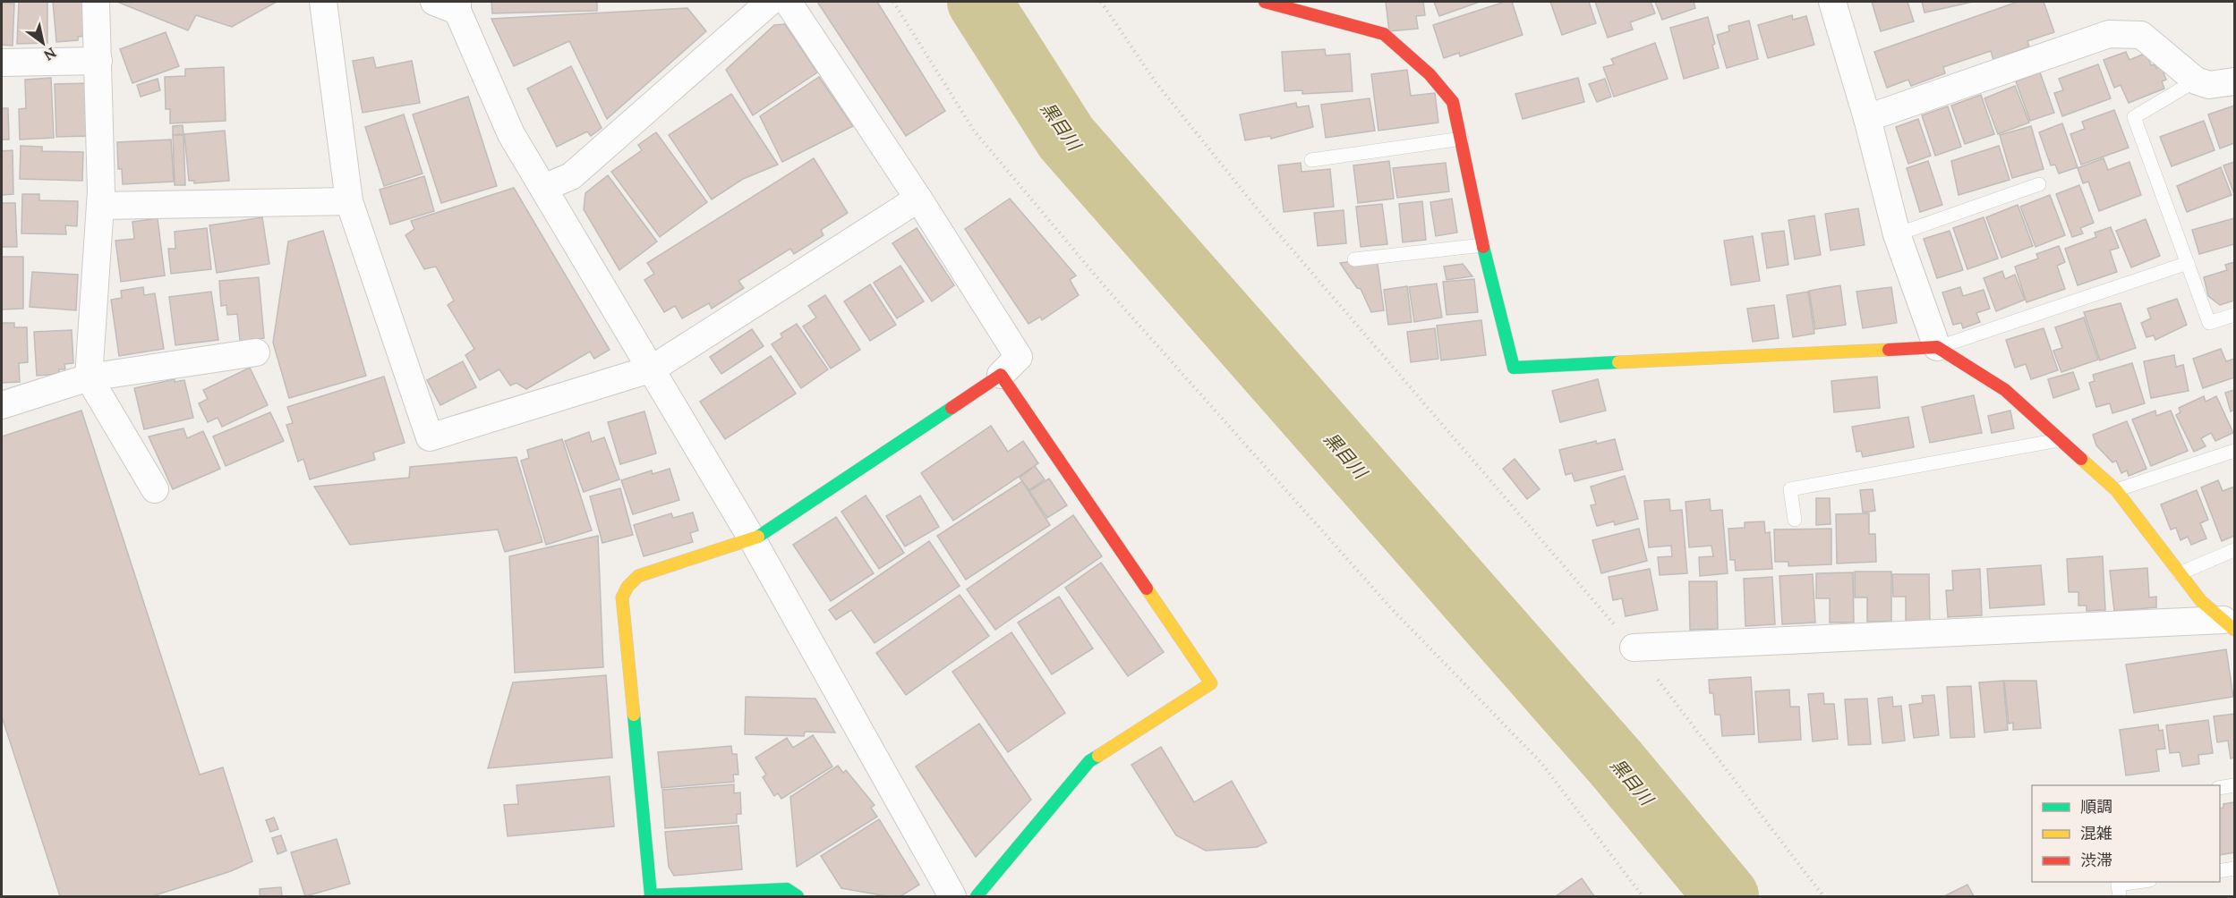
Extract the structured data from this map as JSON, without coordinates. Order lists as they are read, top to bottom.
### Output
{
  "water": ["黒目川"],
  "legend": ["順調", "混雑", "渋滞"],
  "north": "bottom right"
}
